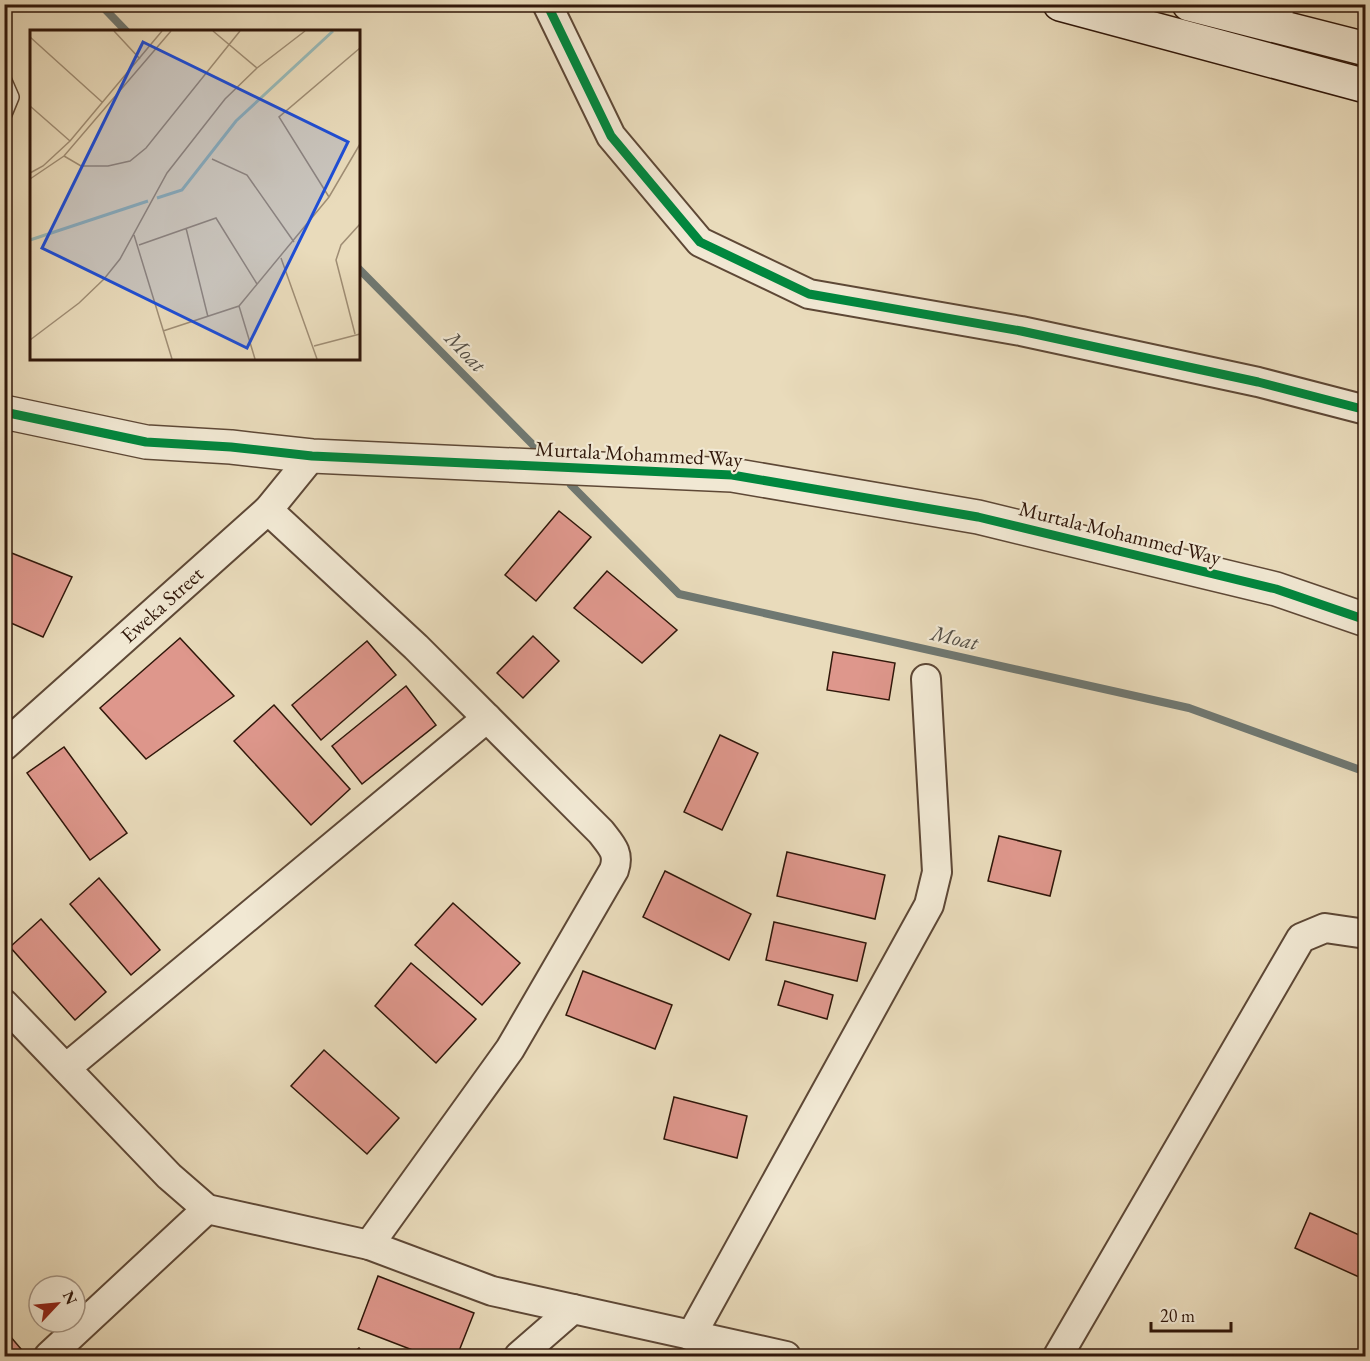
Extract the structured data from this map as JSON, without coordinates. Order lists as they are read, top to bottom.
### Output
{
  "streets": {
    "street": ["Murtala Mohammed Way", "Eweka Street"]
  },
  "crossings": [
    ["Murtala Mohammed Way", "Eweka Street"]
  ],
  "water": ["Moat"],
  "scale_bar": "20 m",
  "north": "top right"
}
